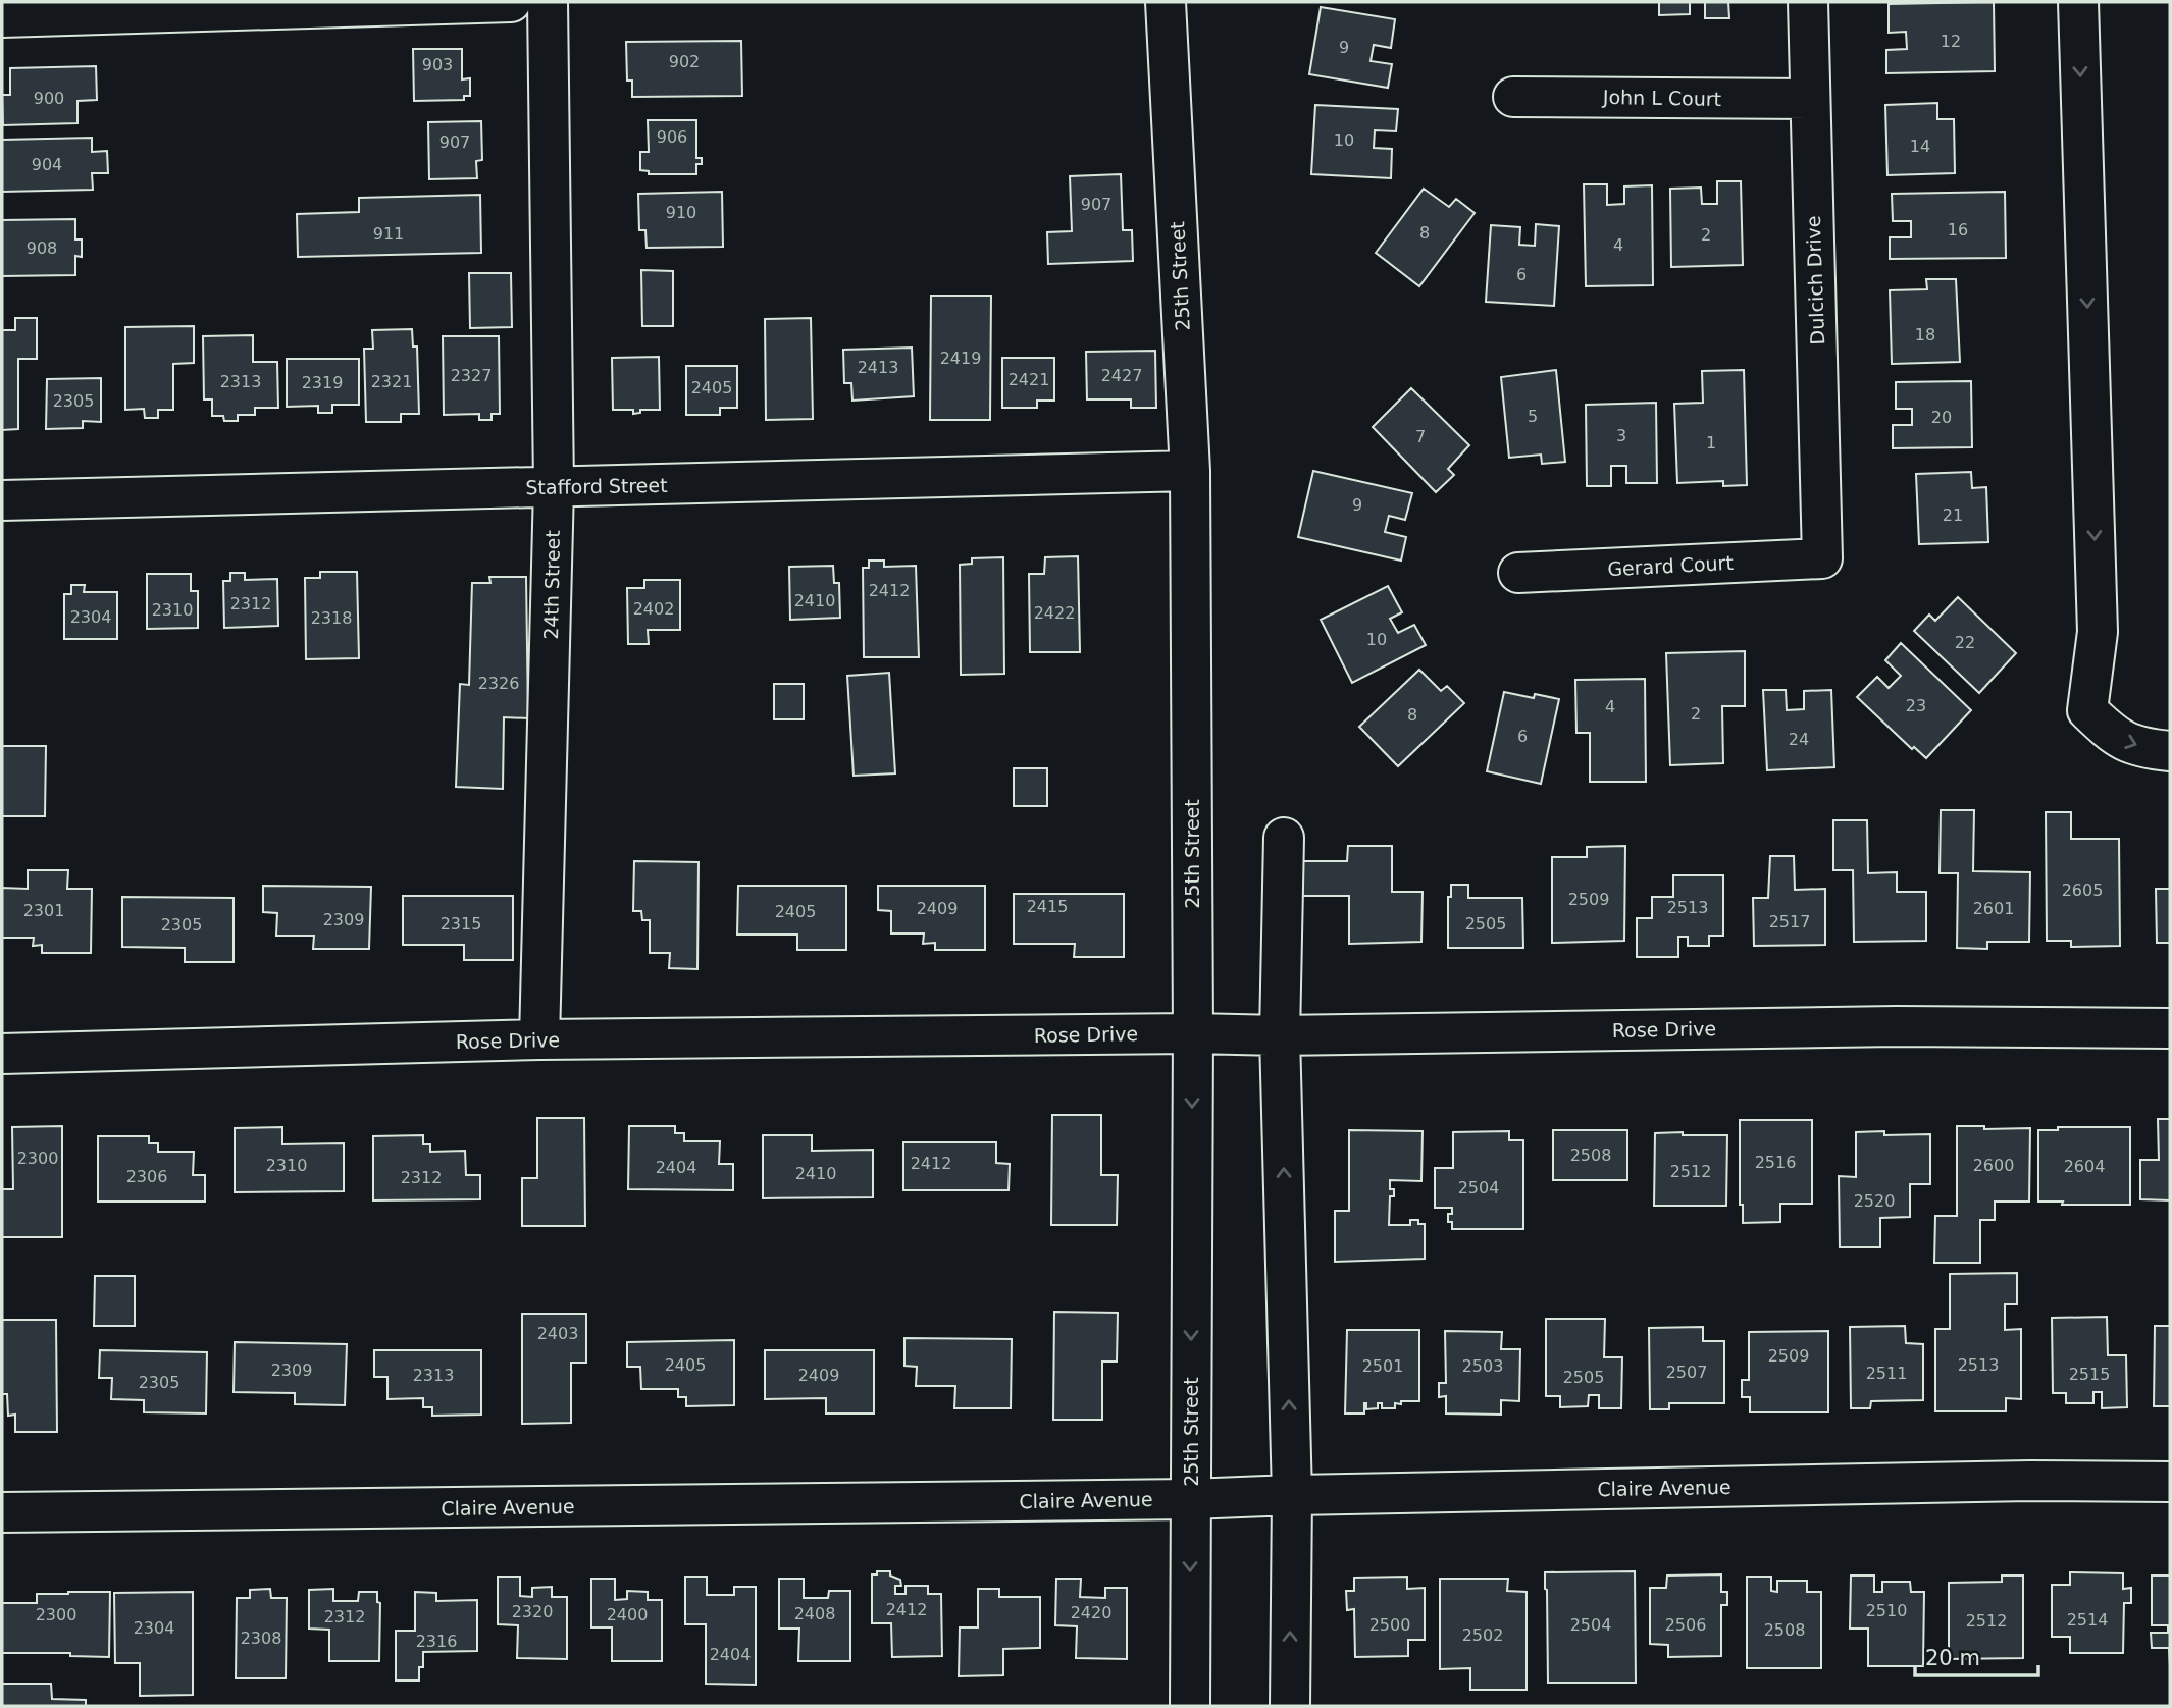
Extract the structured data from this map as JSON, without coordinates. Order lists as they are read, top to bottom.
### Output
{
  "streets": {
    "street": [
      "John L Court",
      "25th Street",
      "Dulcich Drive",
      "Stafford Street",
      "Gerard Court",
      "24th Street",
      "Rose Drive",
      "Claire Avenue"
    ]
  },
  "crossings": [
    ["John L Court", "Dulcich Drive"],
    ["25th Street", "Stafford Street"],
    ["25th Street", "Rose Drive"],
    ["25th Street", "Claire Avenue"],
    ["Dulcich Drive", "Gerard Court"],
    ["Stafford Street", "24th Street"],
    ["24th Street", "Rose Drive"]
  ],
  "house_numbers": [
    "12",
    "9",
    "902",
    "903",
    "900",
    "906",
    "10",
    "907",
    "14",
    "904",
    "907",
    "910",
    "16",
    "8",
    "911",
    "2",
    "4",
    "908",
    "6",
    "18",
    "2419",
    "2413",
    "2327",
    "2427",
    "2421",
    "2313",
    "2321",
    "2319",
    "2405",
    "2305",
    "5",
    "20",
    "3",
    "7",
    "1",
    "9",
    "21",
    "2412",
    "2410",
    "2312",
    "2402",
    "2310",
    "2422",
    "2304",
    "2318",
    "10",
    "22",
    "2326",
    "23",
    "4",
    "2",
    "8",
    "6",
    "24",
    "2605",
    "2509",
    "2415",
    "2513",
    "2409",
    "2601",
    "2301",
    "2405",
    "2309",
    "2517",
    "2315",
    "2505",
    "2305",
    "2508",
    "2300",
    "2516",
    "2412",
    "2310",
    "2600",
    "2604",
    "2404",
    "2512",
    "2410",
    "2306",
    "2312",
    "2504",
    "2520",
    "2403",
    "2509",
    "2405",
    "2513",
    "2501",
    "2503",
    "2309",
    "2507",
    "2511",
    "2515",
    "2313",
    "2409",
    "2505",
    "2305",
    "2412",
    "2510",
    "2320",
    "2420",
    "2408",
    "2300",
    "2400",
    "2312",
    "2514",
    "2512",
    "2500",
    "2504",
    "2506",
    "2304",
    "2508",
    "2502",
    "2308",
    "2316",
    "2404"
  ],
  "scale_bar": "20 m"
}
